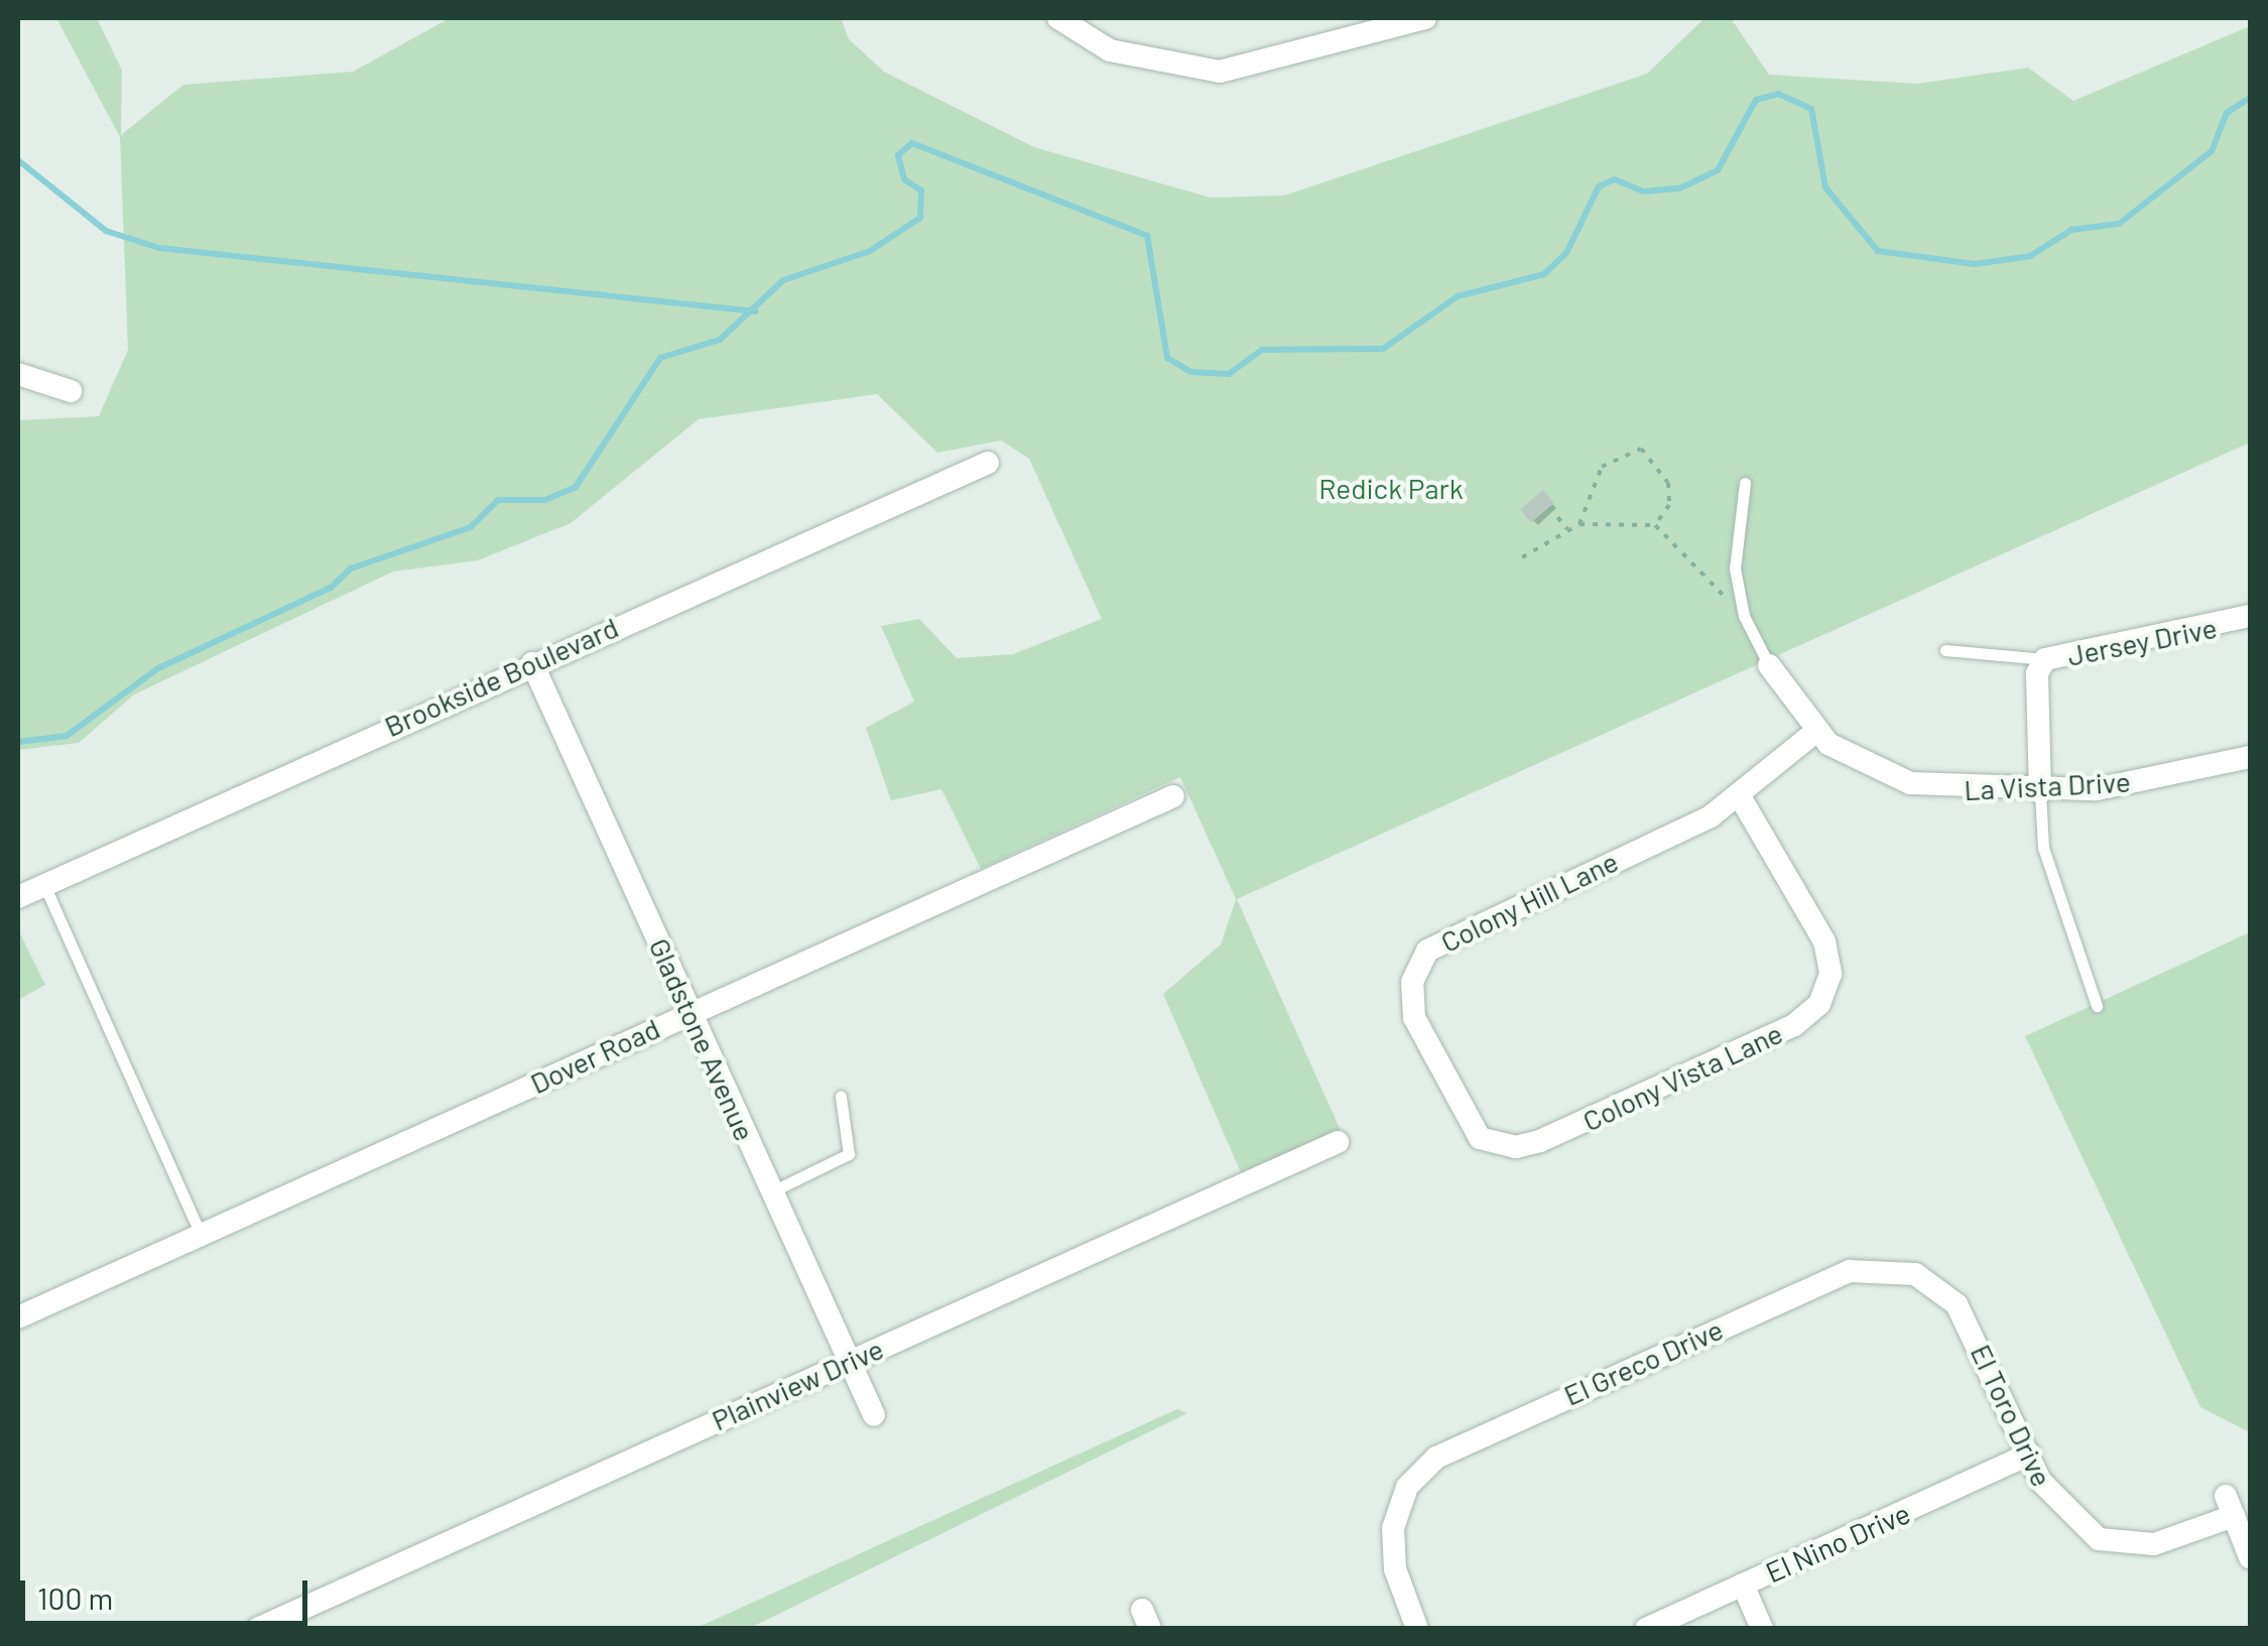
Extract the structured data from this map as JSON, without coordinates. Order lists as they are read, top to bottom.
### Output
{
  "streets": {
    "street": [
      "Jersey Drive",
      "Brookside Boulevard",
      "La Vista Drive",
      "Colony Hill Lane",
      "Gladstone Avenue",
      "Dover Road",
      "Colony Vista Lane",
      "El Greco Drive",
      "Plainview Drive",
      "El Toro Drive",
      "El Nino Drive"
    ]
  },
  "crossings": [
    ["Jersey Drive", "La Vista Drive"],
    ["Brookside Boulevard", "Gladstone Avenue"],
    ["La Vista Drive", "Colony Hill Lane"],
    ["Colony Hill Lane", "Colony Vista Lane"],
    ["Gladstone Avenue", "Dover Road"],
    ["Gladstone Avenue", "Plainview Drive"],
    ["El Greco Drive", "El Toro Drive"],
    ["El Toro Drive", "El Nino Drive"]
  ],
  "parks": ["Redick Park"],
  "scale_bar": "100 m"
}
